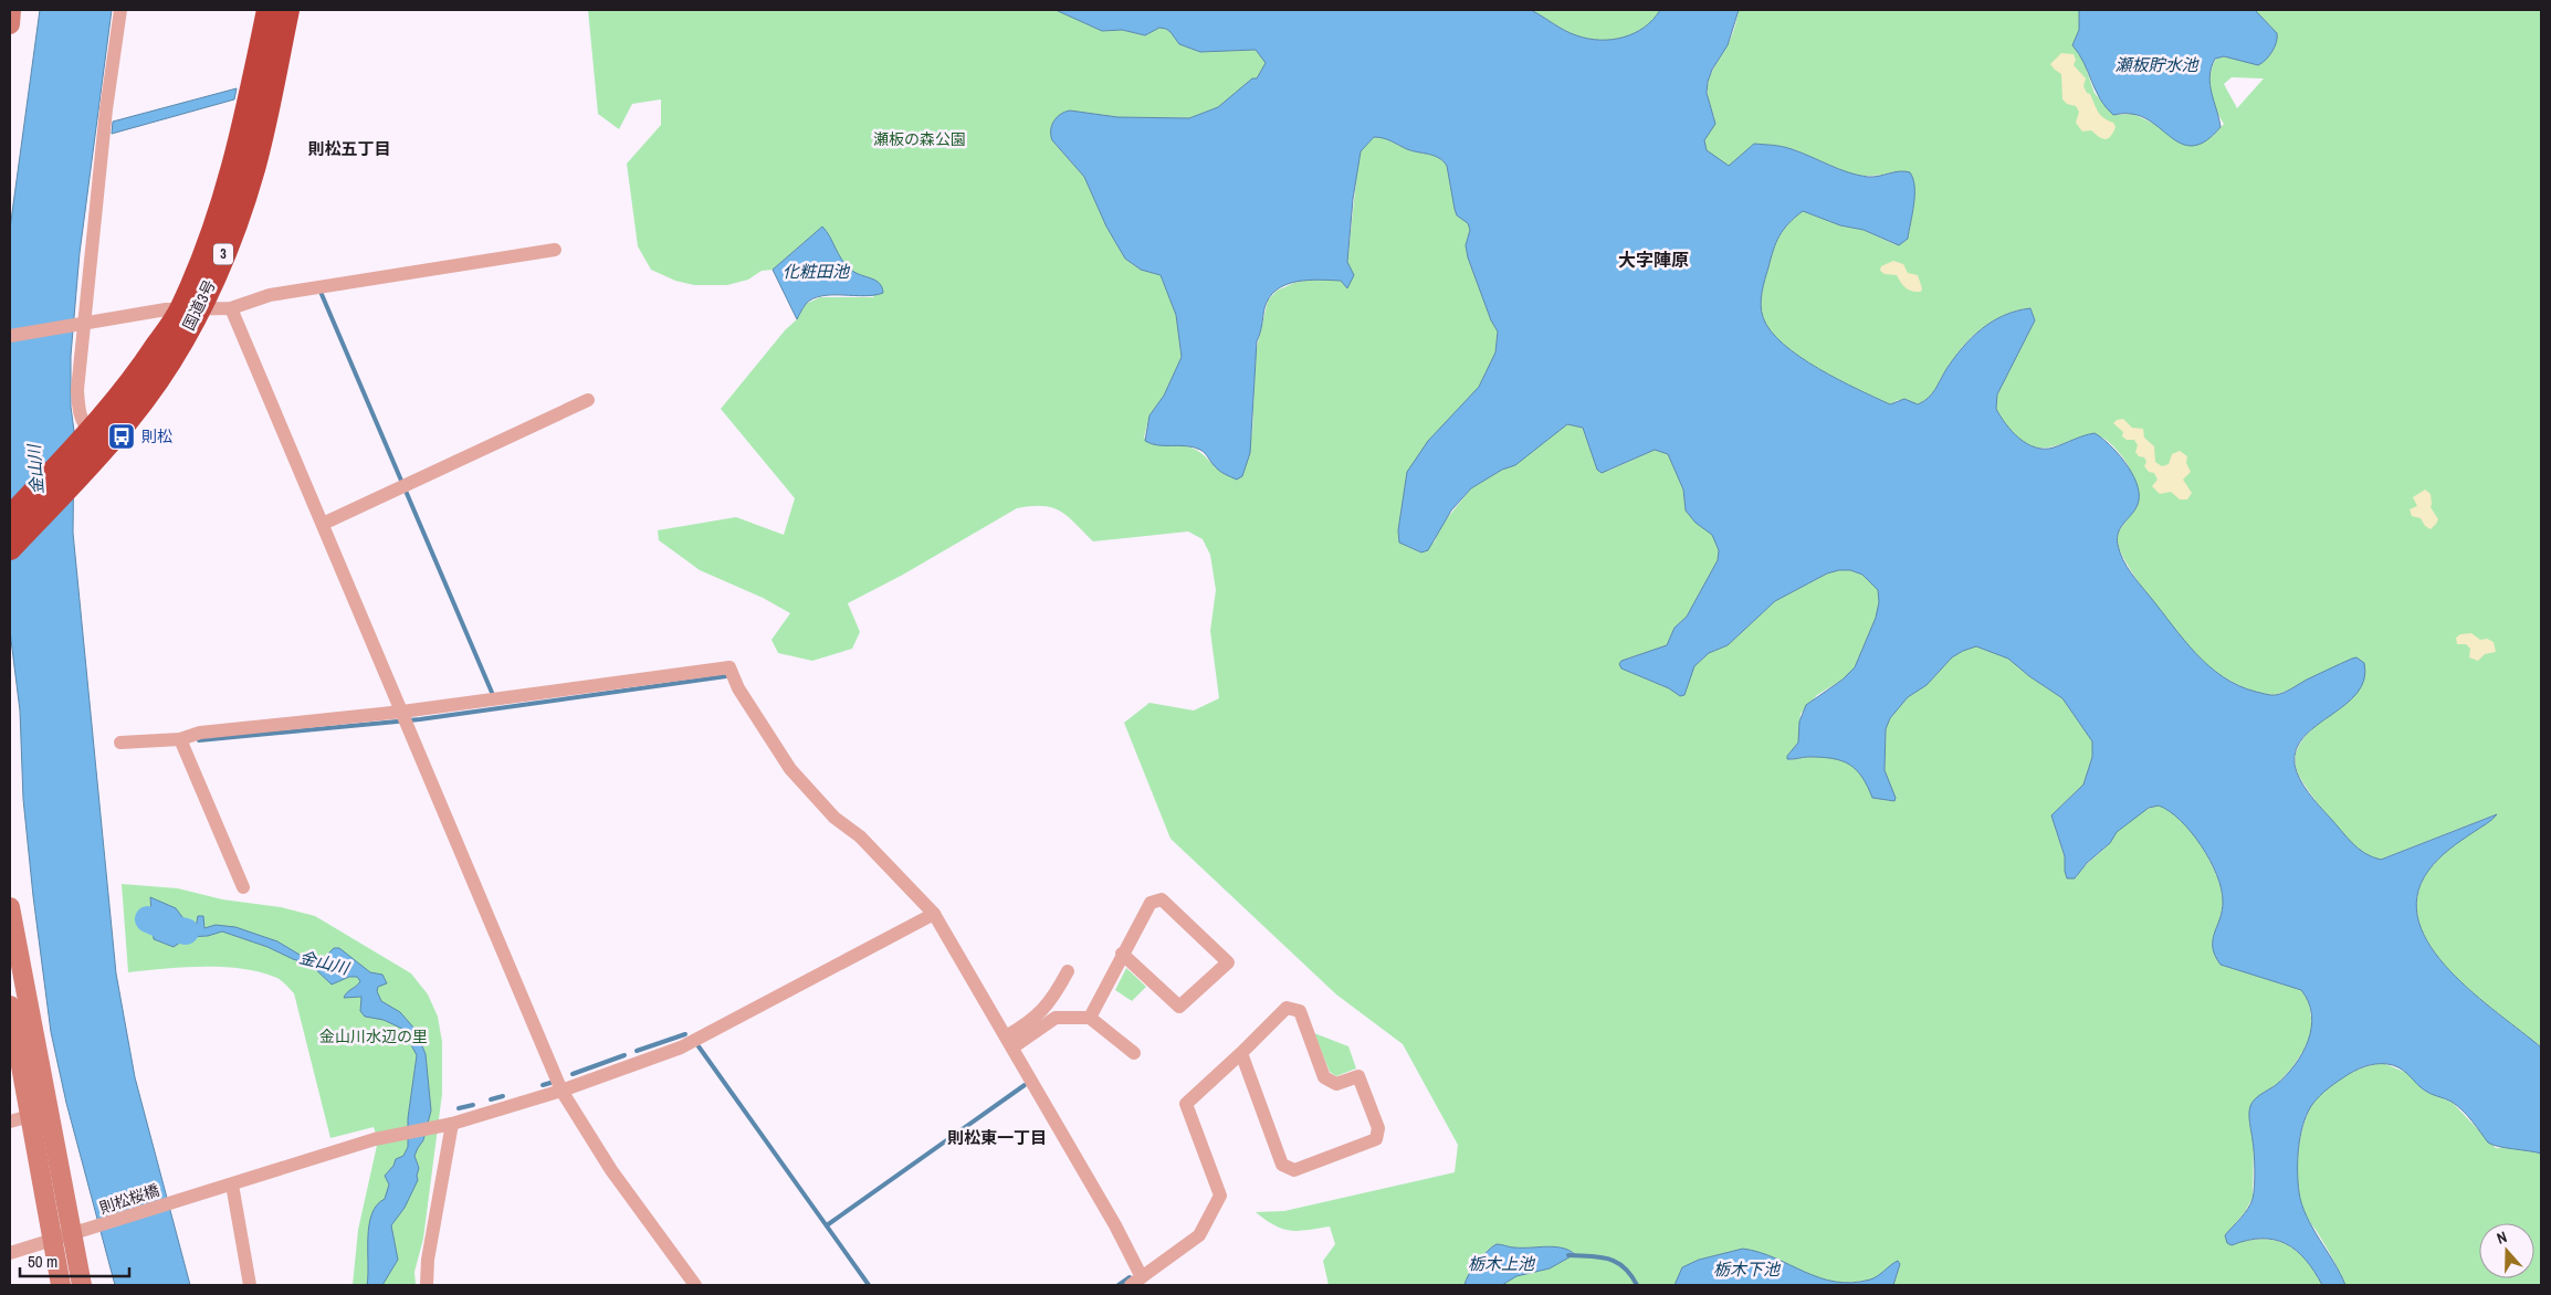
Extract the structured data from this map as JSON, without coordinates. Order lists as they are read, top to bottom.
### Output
{
  "streets": {
    "highway": ["3", "国道3号"],
    "street": ["則松桜橋"]
  },
  "districts": ["則松五丁目", "大字陣原", "則松東一丁目"],
  "water": [
    "瀬板貯水池",
    "化粧田池",
    "金山川",
    "栃木上池",
    "栃木下池"
  ],
  "parks": ["瀬板の森公園", "金山川水辺の里"],
  "places": {
    "bus stop": ["則松"]
  },
  "scale_bar": "50 m",
  "north": "top"
}
